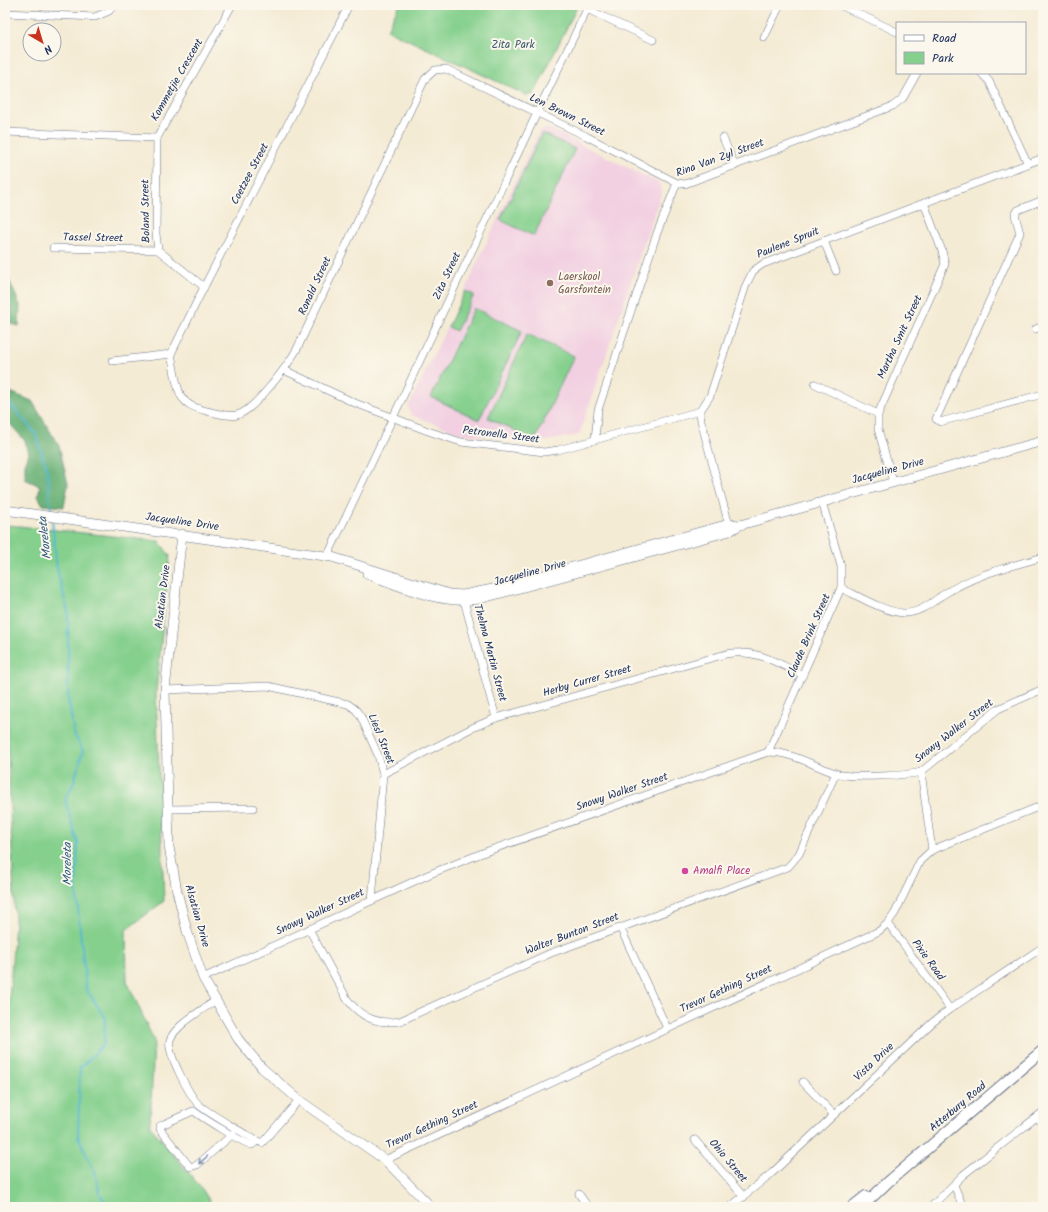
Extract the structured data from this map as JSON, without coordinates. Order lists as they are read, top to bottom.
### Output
{
  "streets": {
    "main road": ["Atterbury Road"],
    "street": [
      "Kommetjie Crescent",
      "Len Brown Street",
      "Rina Van Zyl Street",
      "Coetzee Street",
      "Boland Street",
      "Tassel Street",
      "Paulene Spruit",
      "Zita Street",
      "Ronald Street",
      "Martha Smit Street",
      "Petronella Street",
      "Jacqueline Drive",
      "Alsatian Drive",
      "Claude Brink Street",
      "Thelma Martin Street",
      "Herby Currer Street",
      "Snowy Walker Street",
      "Liesl Street",
      "Walter Bunton Street",
      "Pixie Road",
      "Trevor Gething Street",
      "Vista Drive",
      "Ohio Street"
    ]
  },
  "crossings": [
    ["Kommetjie Crescent", "Boland Street"],
    ["Len Brown Street", "Rina Van Zyl Street"],
    ["Len Brown Street", "Zita Street"],
    ["Len Brown Street", "Ronald Street"],
    ["Rina Van Zyl Street", "Petronella Street"],
    ["Coetzee Street", "Boland Street"],
    ["Coetzee Street", "Ronald Street"],
    ["Boland Street", "Tassel Street"],
    ["Paulene Spruit", "Martha Smit Street"],
    ["Paulene Spruit", "Petronella Street"],
    ["Zita Street", "Petronella Street"],
    ["Zita Street", "Jacqueline Drive"],
    ["Ronald Street", "Petronella Street"],
    ["Martha Smit Street", "Jacqueline Drive"],
    ["Jacqueline Drive", "Alsatian Drive"],
    ["Jacqueline Drive", "Claude Brink Street"],
    ["Jacqueline Drive", "Thelma Martin Street"],
    ["Alsatian Drive", "Snowy Walker Street"],
    ["Alsatian Drive", "Liesl Street"],
    ["Alsatian Drive", "Trevor Gething Street"],
    ["Claude Brink Street", "Herby Currer Street"],
    ["Claude Brink Street", "Snowy Walker Street"],
    ["Thelma Martin Street", "Herby Currer Street"],
    ["Herby Currer Street", "Liesl Street"],
    ["Snowy Walker Street", "Liesl Street"],
    ["Snowy Walker Street", "Walter Bunton Street"],
    ["Pixie Road", "Trevor Gething Street"],
    ["Pixie Road", "Vista Drive"],
    ["Vista Drive", "Ohio Street"]
  ],
  "water": ["Moreleta"],
  "parks": ["Zita Park"],
  "places": ["Laerskool Garsfontein", "Amalfi Place"],
  "legend": ["Road", "Park"],
  "north": "bottom right"
}
